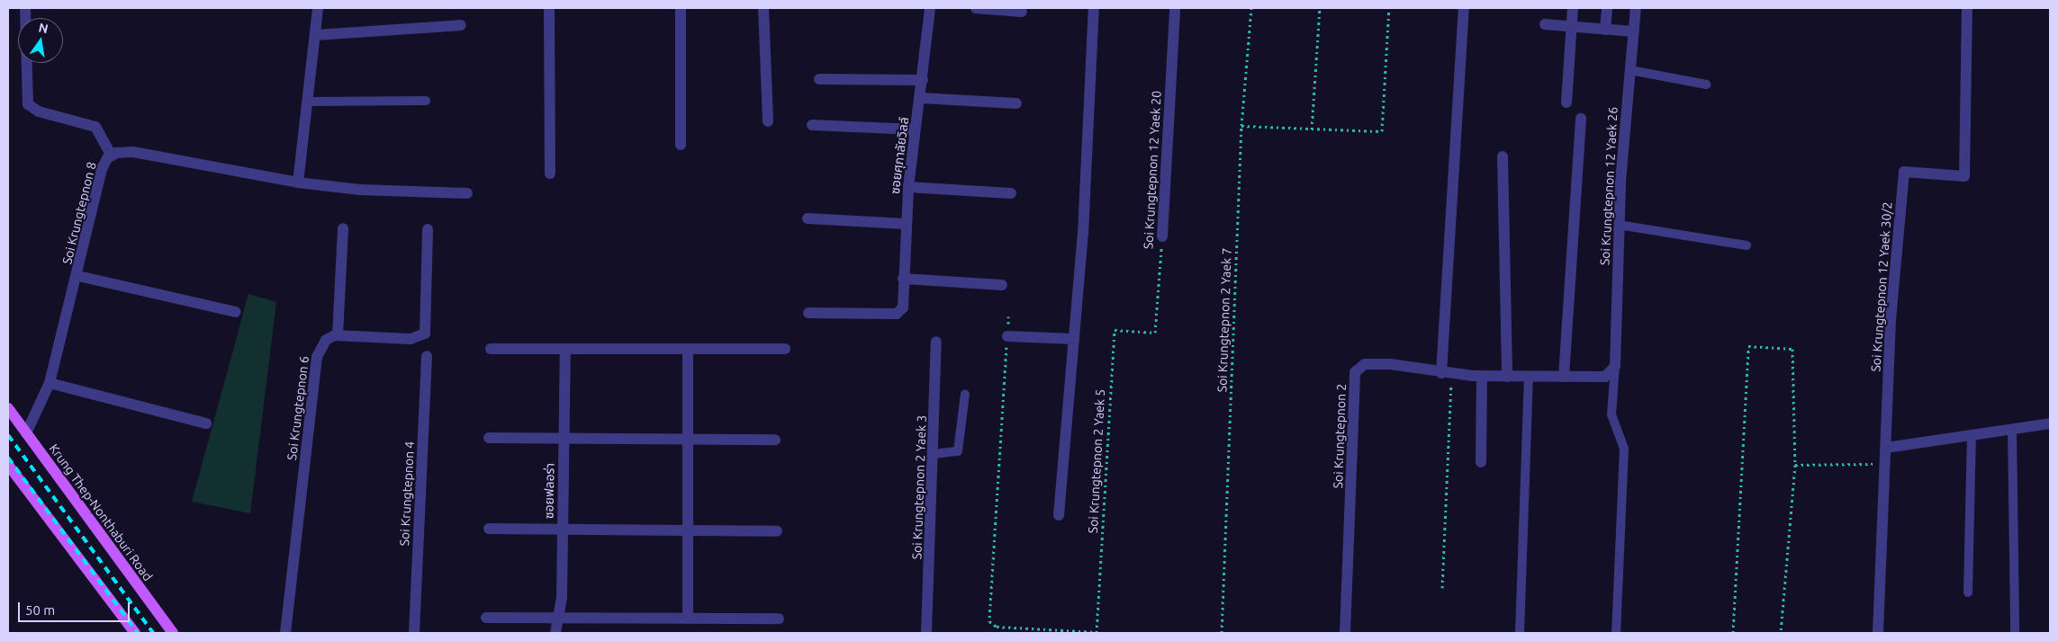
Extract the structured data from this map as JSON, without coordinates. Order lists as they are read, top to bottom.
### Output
{
  "streets": {
    "main road": ["Krung Thep-Nonthaburi Road"],
    "street": [
      "ซอยศุภาลัยวิลล์",
      "Soi Krungtepnon 12 Yaek 20",
      "Soi Krungtepnon 12 Yaek 26",
      "Soi Krungtepnon 8",
      "Soi Krungtepnon 12 Yaek 30/2",
      "Soi Krungtepnon 6",
      "Soi Krungtepnon 2",
      "Soi Krungtepnon 2 Yaek 3",
      "ซอยฟลอร่า",
      "Soi Krungtepnon 4"
    ],
    "path": ["Soi Krungtepnon 2 Yaek 7", "Soi Krungtepnon 2 Yaek 5"]
  },
  "crossings": [
    ["Soi Krungtepnon 12 Yaek 20", "Soi Krungtepnon 2 Yaek 5"],
    ["Soi Krungtepnon 12 Yaek 26", "Soi Krungtepnon 2"],
    ["Soi Krungtepnon 8", "Krung Thep-Nonthaburi Road"]
  ],
  "scale_bar": "50 m",
  "north": "top"
}
